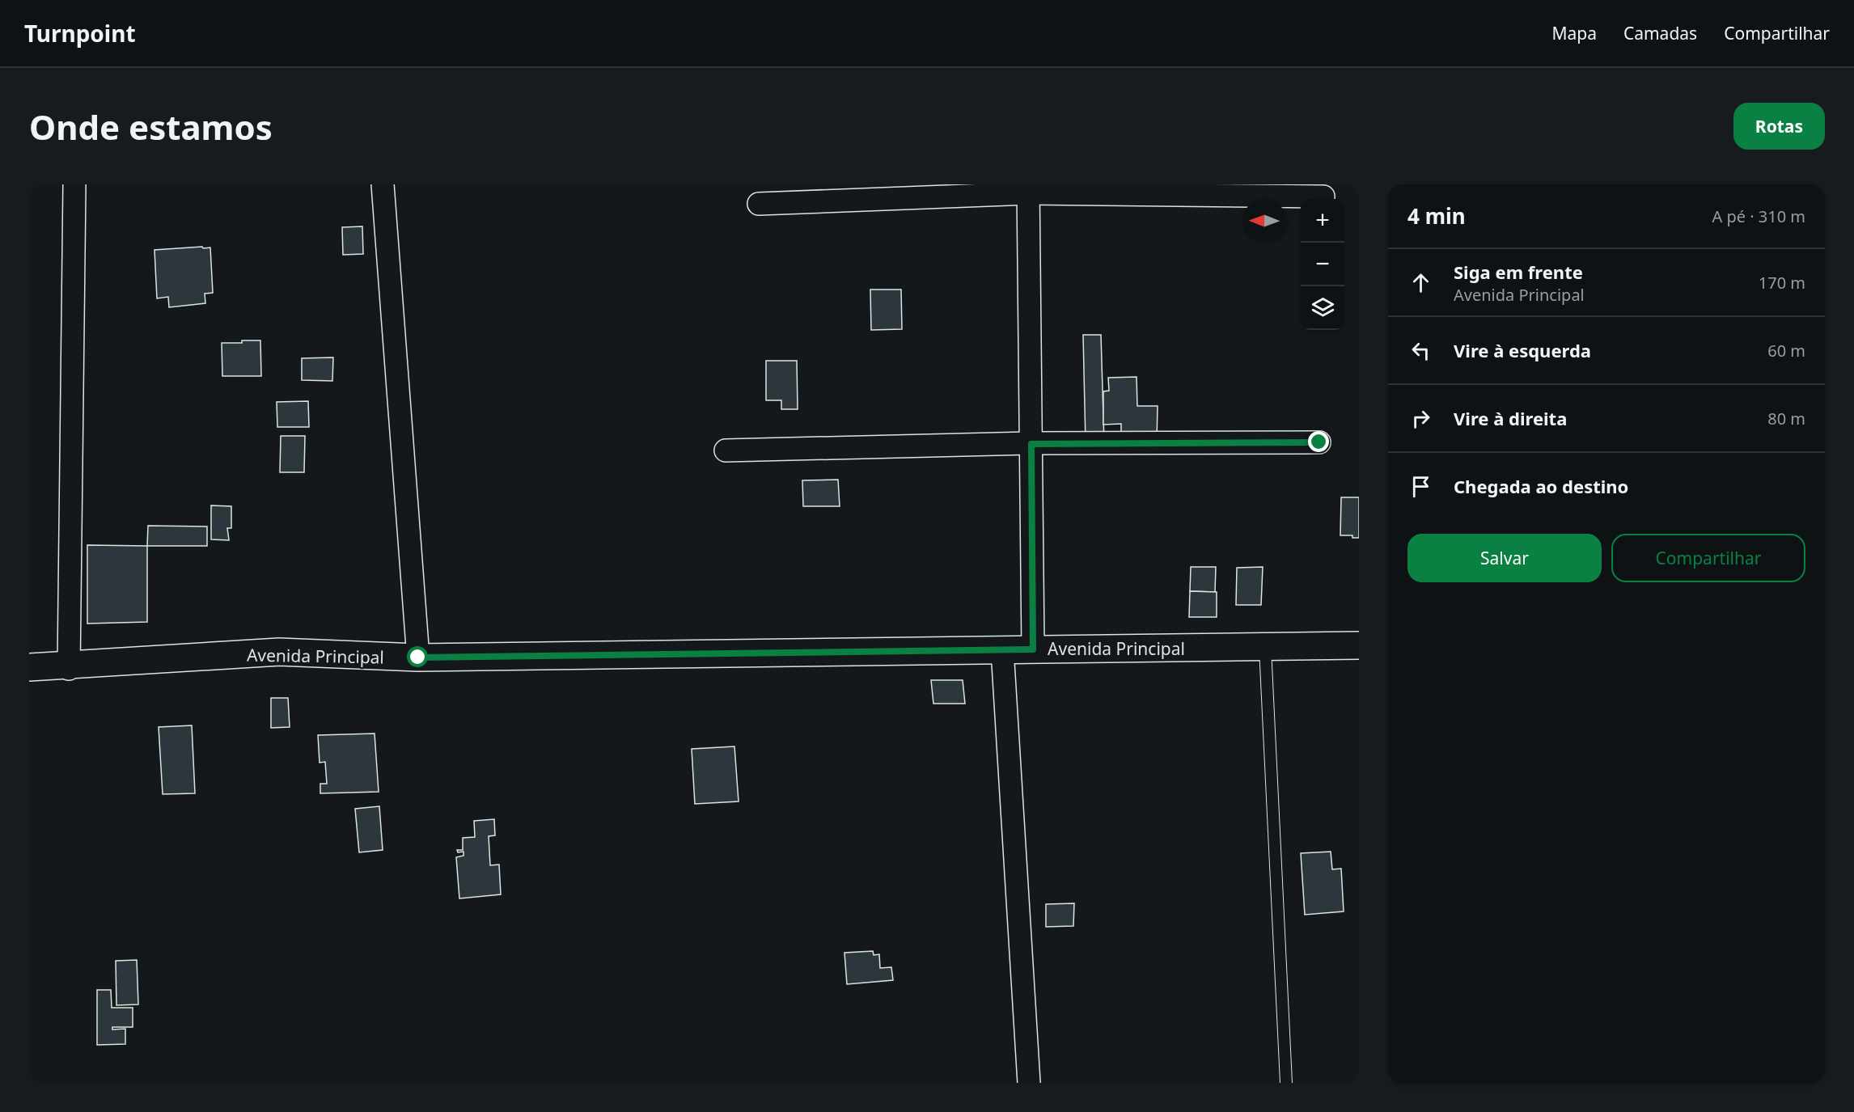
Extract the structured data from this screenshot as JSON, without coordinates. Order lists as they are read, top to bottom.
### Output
{
  "streets": {
    "street": ["Avenida Principal"]
  },
  "north": "left",
  "page": {
    "header": "Turnpoint",
    "nav": ["Mapa", "Camadas", "Compartilhar"],
    "buttons": [
      "Rotas",
      ["Salvar", "Compartilhar"]
    ],
    "title": "Onde estamos",
    "heading": ["4 min", "A pé · 310 m"],
    "map_buttons": ["+", "−"],
    "list": [
      ["Siga em frente", "Avenida Principal", "170 m"],
      ["Vire à esquerda", "60 m"],
      ["Vire à direita", "80 m"],
      "Chegada ao destino"
    ]
  }
}
